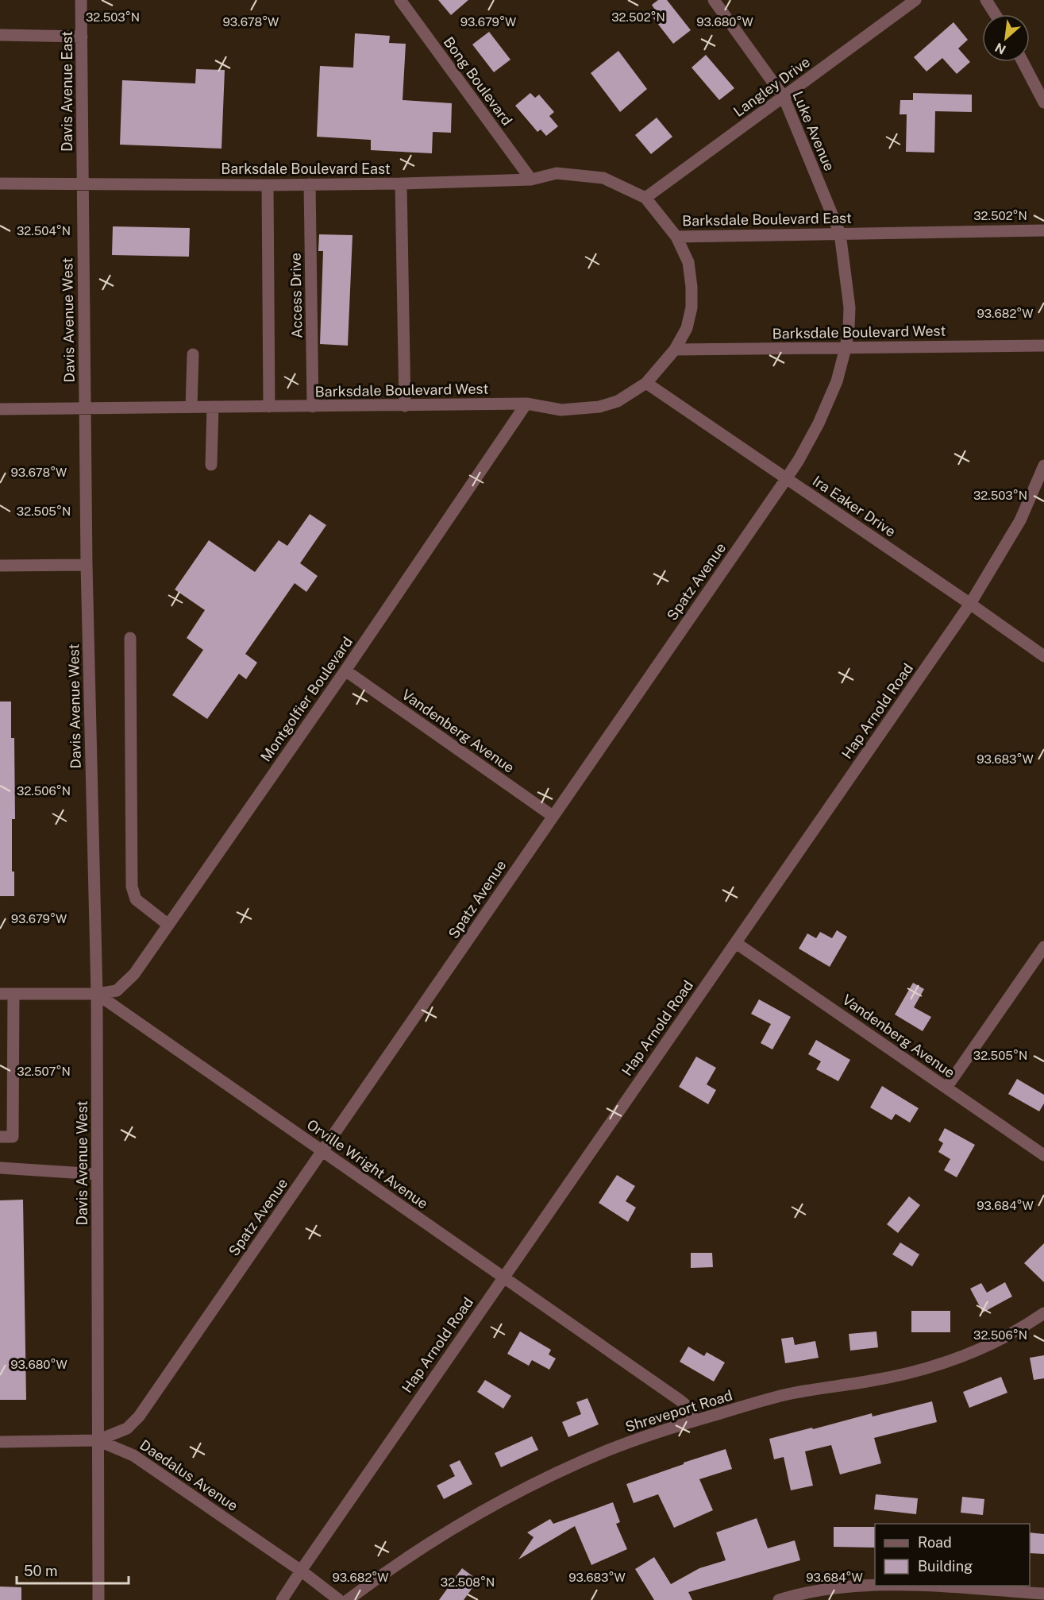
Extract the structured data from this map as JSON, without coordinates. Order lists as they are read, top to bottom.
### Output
{
  "streets": {
    "street": [
      "Bong Boulevard",
      "Langley Drive",
      "Davis Avenue East",
      "Luke Avenue",
      "Barksdale Boulevard East",
      "Access Drive",
      "Davis Avenue West",
      "Barksdale Boulevard West",
      "Ira Eaker Drive",
      "Spatz Avenue",
      "Montgolfier Boulevard",
      "Hap Arnold Road",
      "Vandenberg Avenue",
      "Orville Wright Avenue",
      "Shreveport Road",
      "Daedalus Avenue"
    ]
  },
  "crossings": [
    ["Bong Boulevard", "Barksdale Boulevard East"],
    ["Langley Drive", "Luke Avenue"],
    ["Langley Drive", "Barksdale Boulevard East"],
    ["Davis Avenue East", "Barksdale Boulevard East"],
    ["Davis Avenue East", "Davis Avenue West"],
    ["Luke Avenue", "Barksdale Boulevard East"],
    ["Barksdale Boulevard East", "Access Drive"],
    ["Barksdale Boulevard East", "Davis Avenue West"],
    ["Access Drive", "Barksdale Boulevard West"],
    ["Davis Avenue West", "Barksdale Boulevard West"],
    ["Davis Avenue West", "Spatz Avenue"],
    ["Davis Avenue West", "Montgolfier Boulevard"],
    ["Davis Avenue West", "Orville Wright Avenue"],
    ["Davis Avenue West", "Daedalus Avenue"],
    ["Barksdale Boulevard West", "Ira Eaker Drive"],
    ["Barksdale Boulevard West", "Spatz Avenue"],
    ["Barksdale Boulevard West", "Montgolfier Boulevard"],
    ["Ira Eaker Drive", "Spatz Avenue"],
    ["Ira Eaker Drive", "Hap Arnold Road"],
    ["Spatz Avenue", "Vandenberg Avenue"],
    ["Spatz Avenue", "Orville Wright Avenue"],
    ["Spatz Avenue", "Daedalus Avenue"],
    ["Montgolfier Boulevard", "Vandenberg Avenue"],
    ["Montgolfier Boulevard", "Orville Wright Avenue"],
    ["Hap Arnold Road", "Vandenberg Avenue"],
    ["Hap Arnold Road", "Orville Wright Avenue"],
    ["Hap Arnold Road", "Daedalus Avenue"],
    ["Orville Wright Avenue", "Shreveport Road"]
  ],
  "legend": ["Road", "Building"],
  "scale_bar": "50 m",
  "north": "bottom left",
  "coordinates": [
    "32.503°N",
    "32.502°N",
    "93.678°W",
    "93.679°W",
    "93.680°W",
    "32.504°N",
    "93.682°W",
    "32.505°N",
    "93.683°W",
    "32.506°N",
    "32.507°N",
    "93.684°W",
    "32.508°N"
  ]
}
